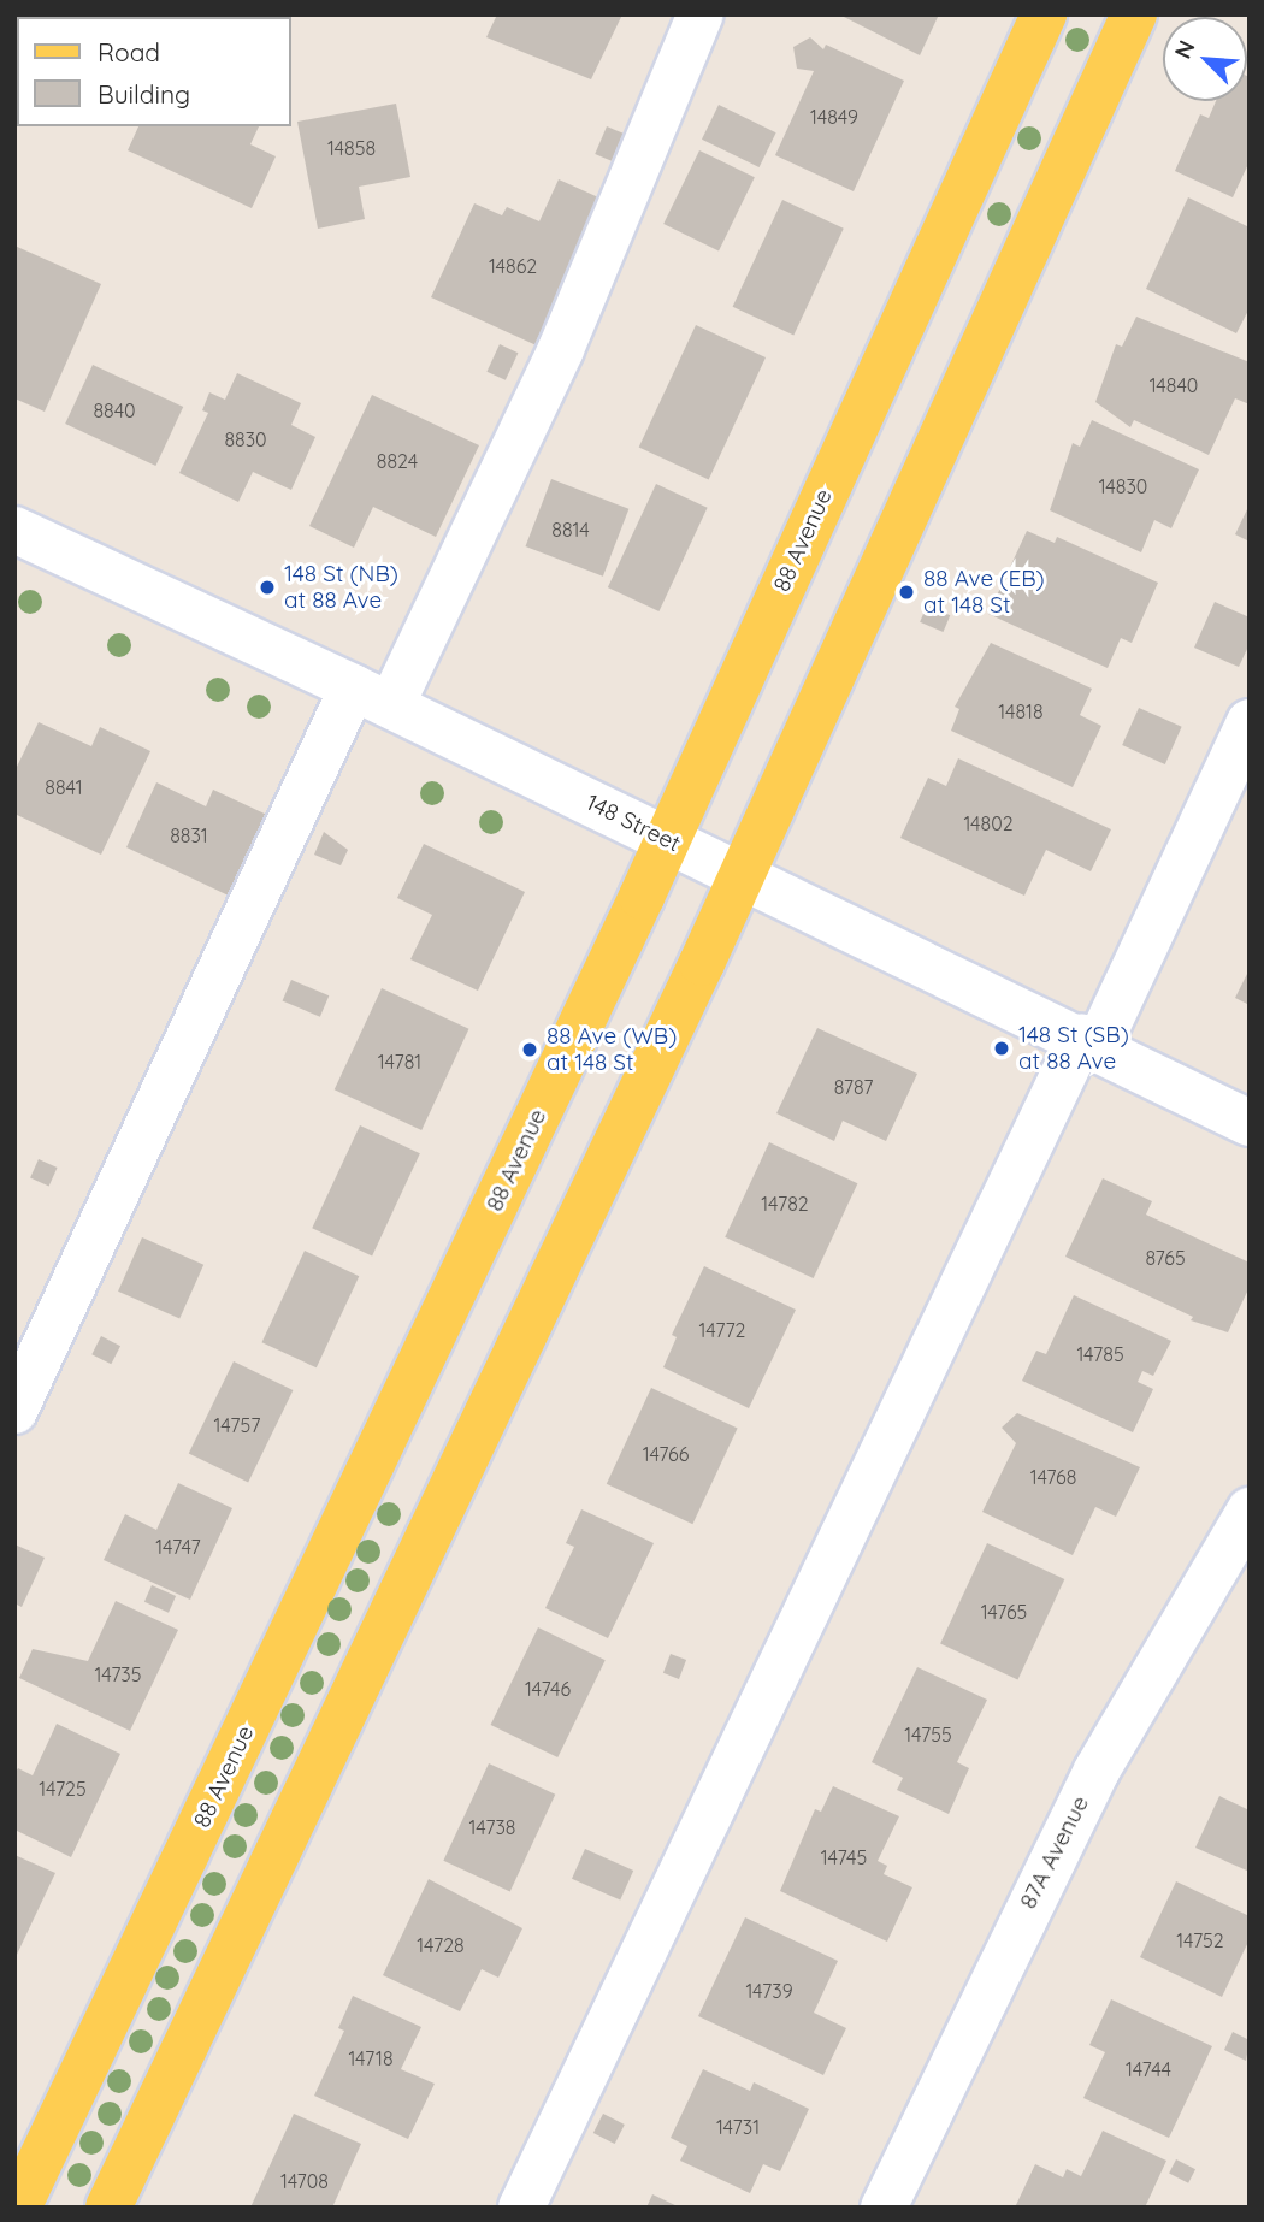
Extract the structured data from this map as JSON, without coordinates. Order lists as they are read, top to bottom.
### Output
{
  "streets": {
    "main road": ["88 Avenue"],
    "street": ["148 Street", "87A Avenue"]
  },
  "crossings": [
    ["88 Avenue", "148 Street"]
  ],
  "places": [
    "148 St (NB) at 88 Ave",
    "88 Ave (EB) at 148 St",
    "148 St (SB) at 88 Ave",
    "88 Ave (WB) at 148 St"
  ],
  "house_numbers": [
    "14849",
    "14858",
    "14862",
    "14840",
    "8840",
    "8830",
    "8824",
    "14830",
    "8814",
    "14818",
    "8841",
    "14802",
    "8831",
    "14781",
    "8787",
    "14782",
    "8765",
    "14772",
    "14785",
    "14757",
    "14766",
    "14768",
    "14747",
    "14765",
    "14735",
    "14746",
    "14755",
    "14725",
    "14738",
    "14745",
    "14752",
    "14728",
    "14739",
    "14718",
    "14744",
    "14731",
    "14708"
  ],
  "legend": ["Road", "Building"],
  "north": "top left"
}
